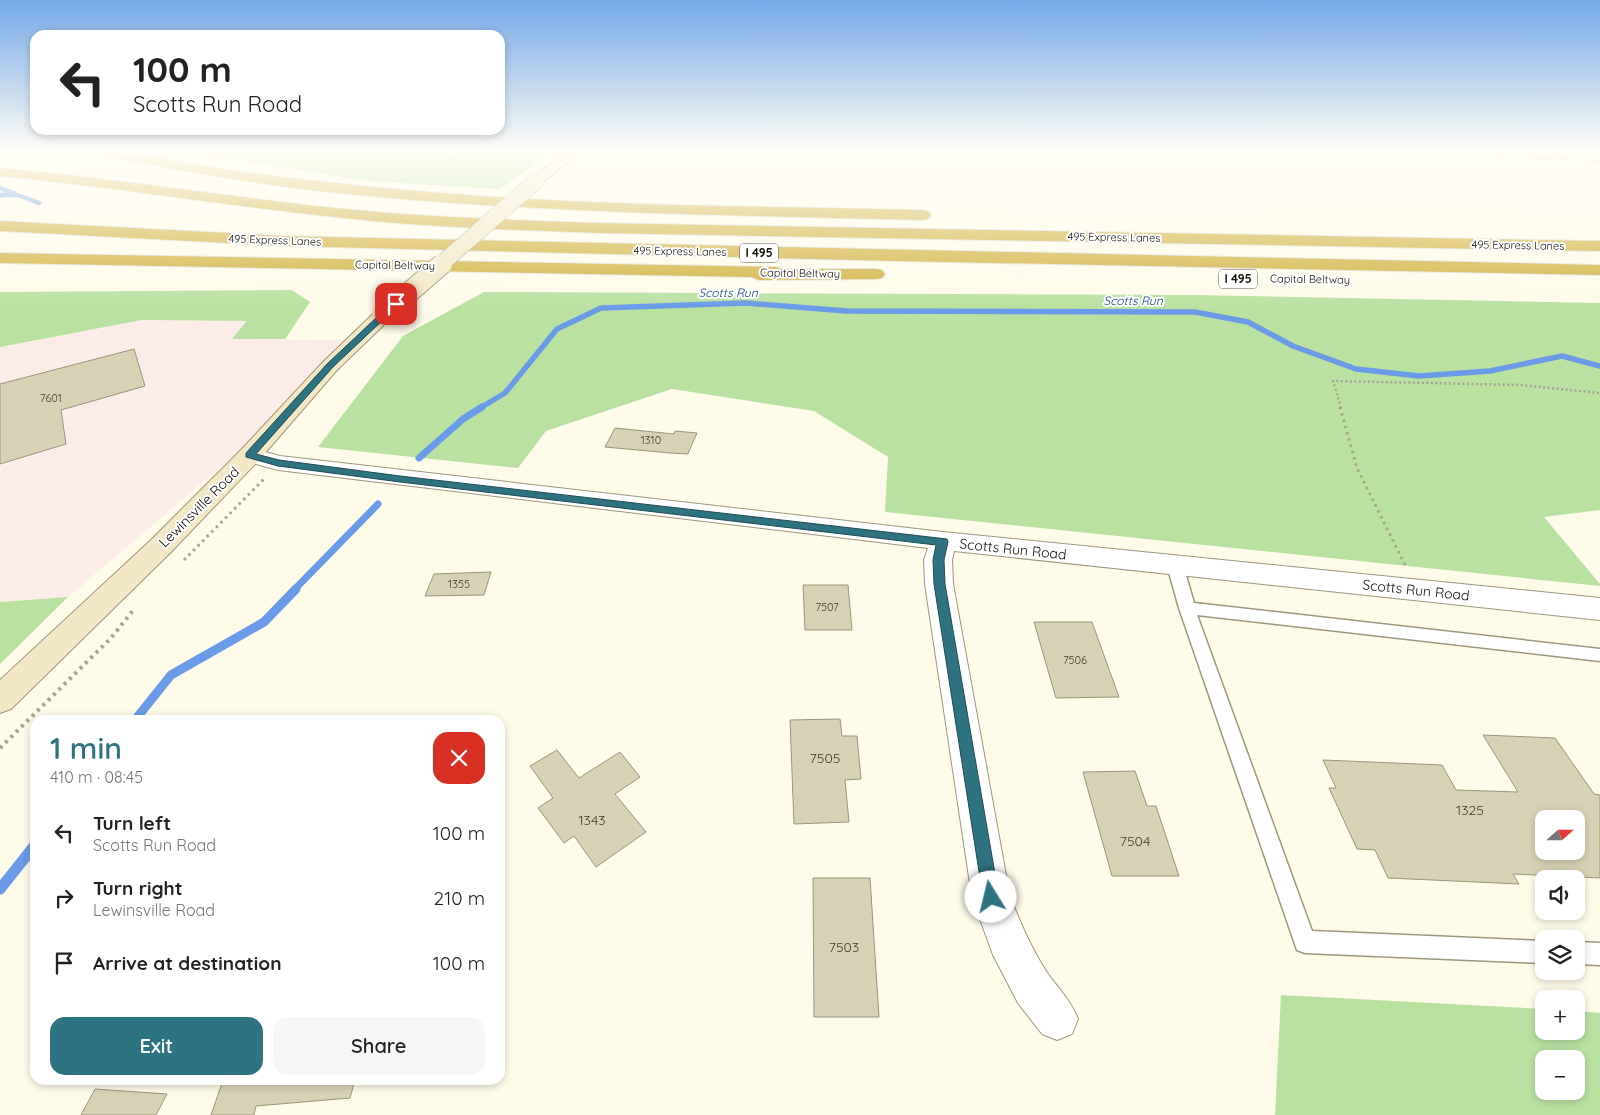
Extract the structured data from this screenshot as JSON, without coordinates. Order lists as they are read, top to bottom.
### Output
{
  "streets": {
    "highway": ["495 Express Lanes", "I 495", "Capital Beltway"],
    "main road": ["Lewinsville Road"],
    "street": ["Scotts Run Road"]
  },
  "crossings": [
    ["Lewinsville Road", "Scotts Run Road"]
  ],
  "water": ["Scotts Run"],
  "house_numbers": [
    "7601",
    "1310",
    "1355",
    "7507",
    "7506",
    "7505",
    "1325",
    "1343",
    "7504",
    "7503"
  ],
  "north": "right",
  "page": {
    "turn": ["100 m", "Scotts Run Road"],
    "heading": ["1 min", "410 m · 08:45"],
    "list": [
      {
        "name": "Turn left",
        "note": "Scotts Run Road",
        "value": "100 m"
      },
      {
        "name": "Turn right",
        "note": "Lewinsville Road",
        "value": "210 m"
      },
      {
        "name": "Arrive at destination",
        "value": "100 m"
      }
    ],
    "map_buttons": ["+", "−"],
    "buttons": ["Exit", "Share"]
  }
}
